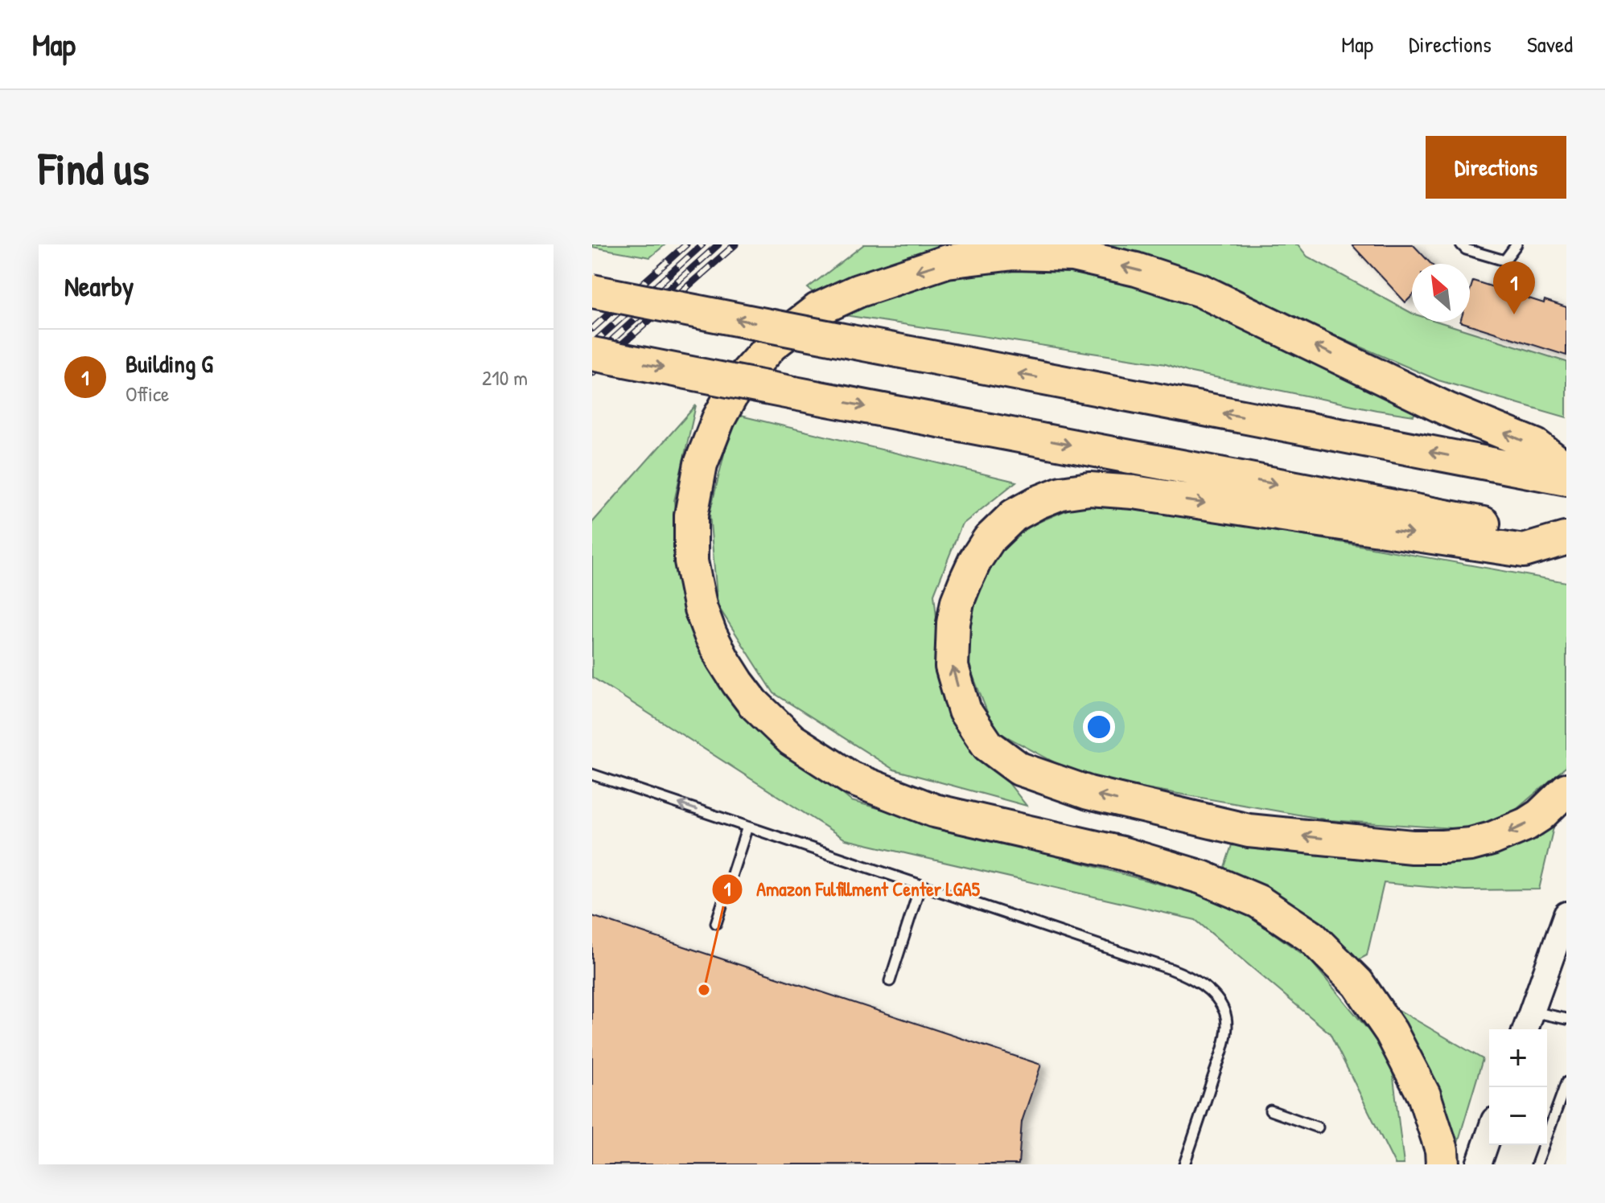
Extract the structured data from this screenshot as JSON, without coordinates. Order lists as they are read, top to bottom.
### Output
{
  "places": ["Amazon Fulfillment Center LGA5"],
  "north": "top left",
  "page": {
    "header": "Map",
    "nav": ["Map", "Directions", "Saved"],
    "buttons": "Directions",
    "title": "Find us",
    "heading": "Nearby",
    "pins": "1",
    "list": [
      {
        "mark": "1",
        "name": "Building G",
        "note": "Office",
        "value": "210 m"
      }
    ],
    "map_buttons": ["+", "−"]
  }
}
